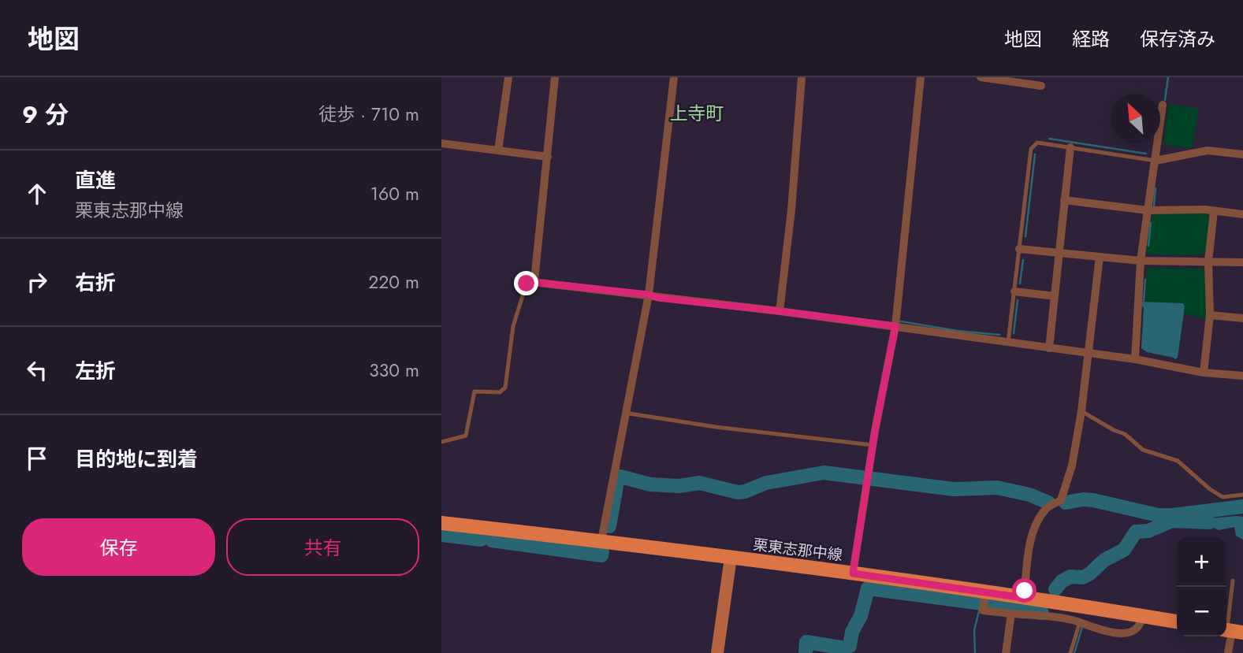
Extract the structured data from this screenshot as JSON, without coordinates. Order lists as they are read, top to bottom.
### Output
{
  "streets": {
    "main road": ["栗東志那中線"]
  },
  "districts": ["上寺町"],
  "north": "top left",
  "page": {
    "header": "地図",
    "nav": ["地図", "経路", "保存済み"],
    "heading": ["9 分", "徒歩 · 710 m"],
    "list": [
      ["直進", "栗東志那中線", "160 m"],
      ["右折", "220 m"],
      ["左折", "330 m"],
      "目的地に到着"
    ],
    "buttons": ["保存", "共有"],
    "map_buttons": ["+", "−"]
  }
}
